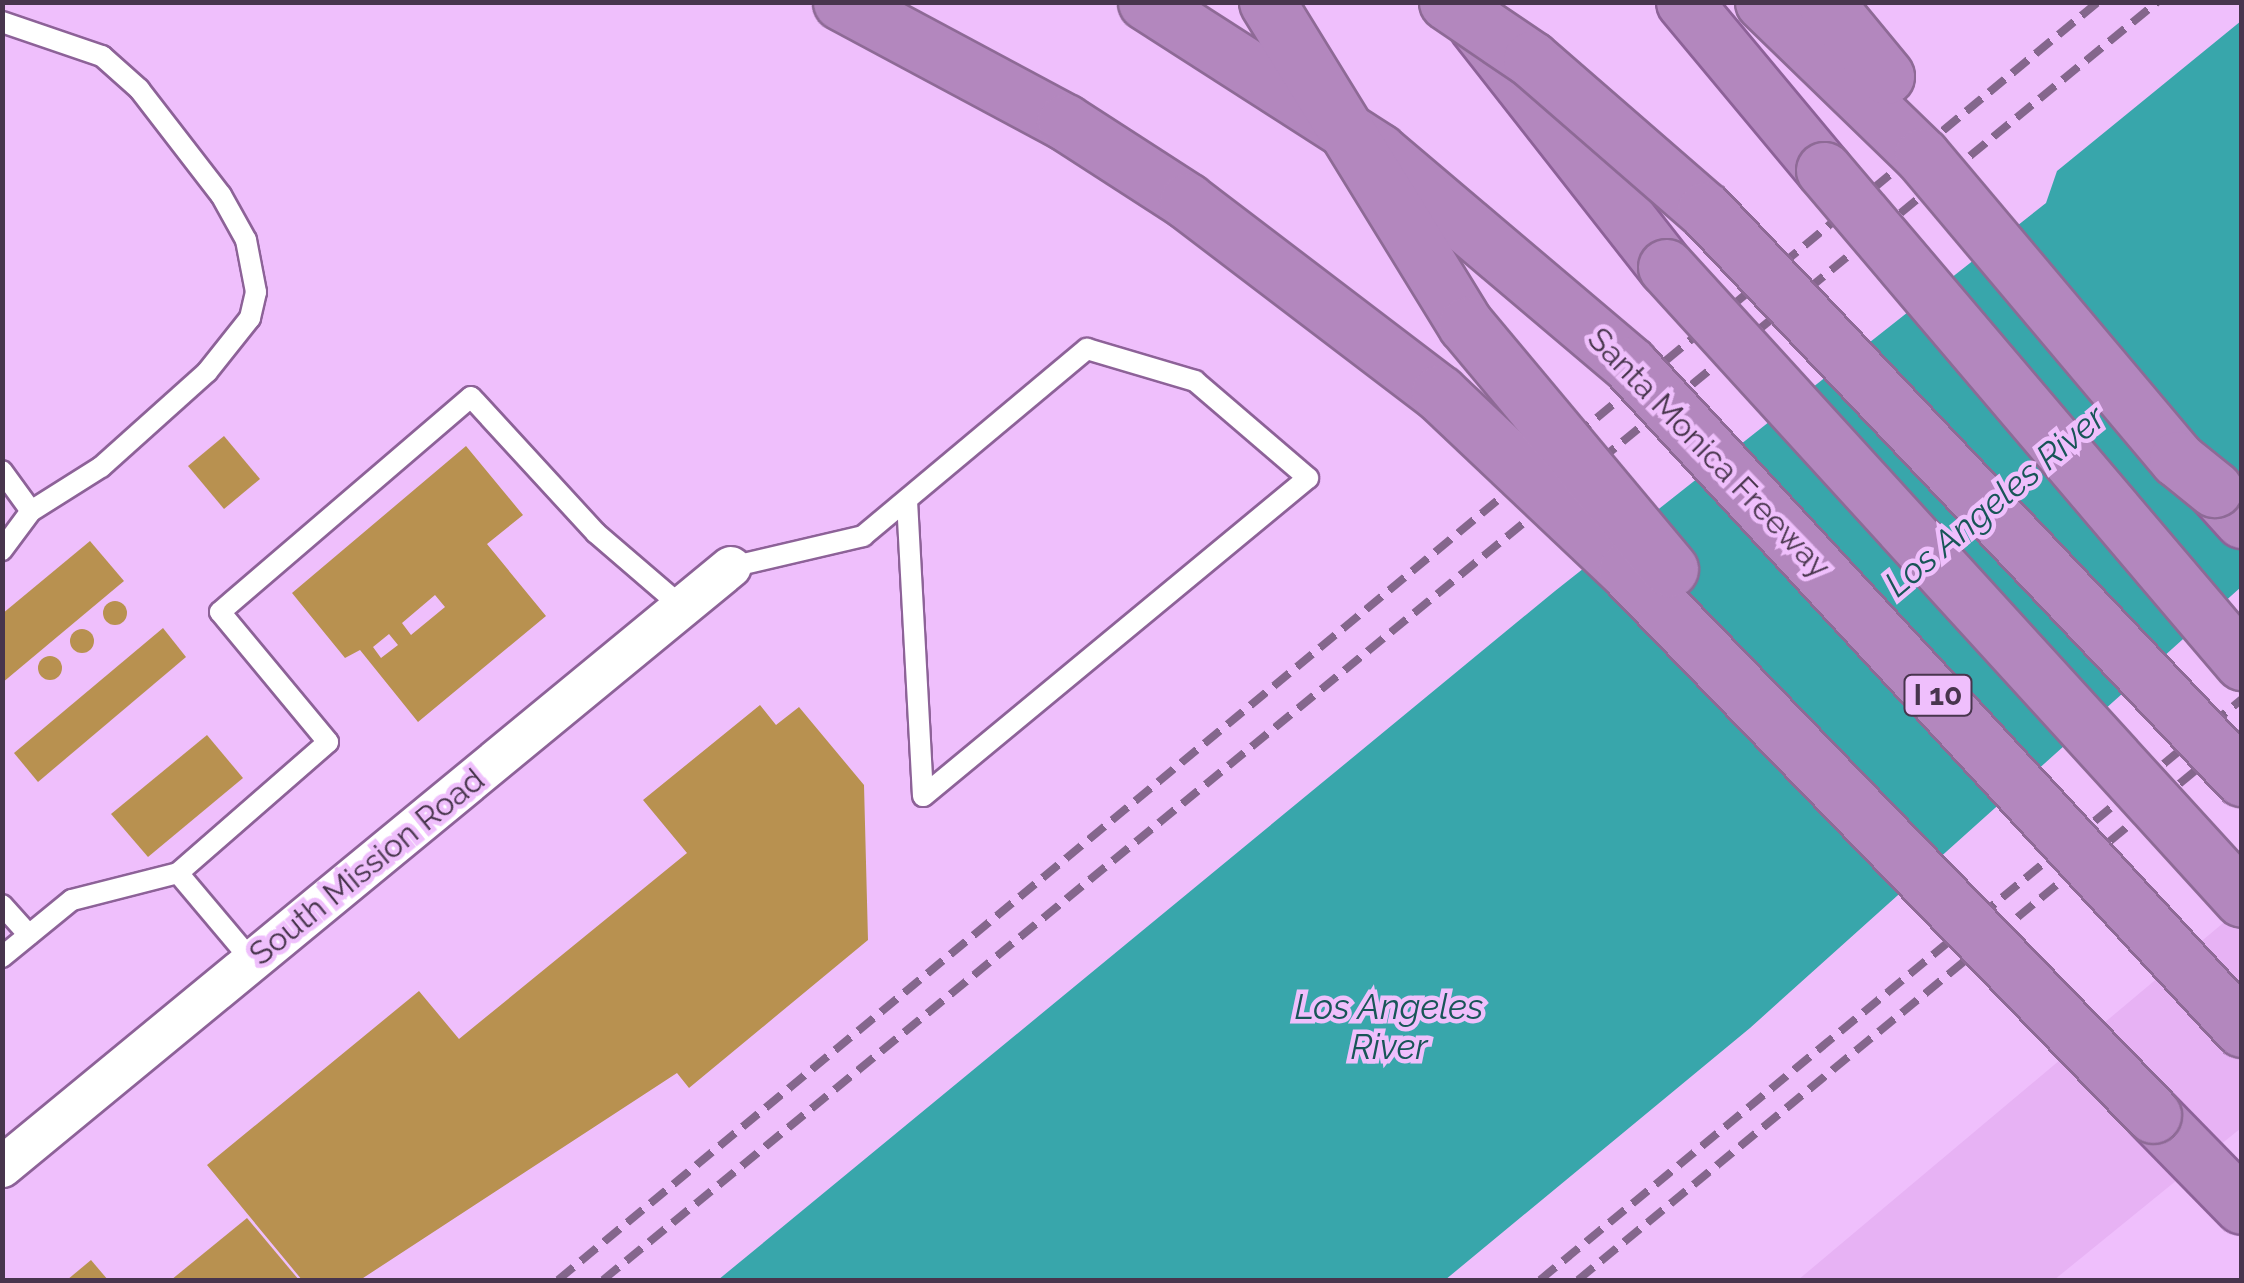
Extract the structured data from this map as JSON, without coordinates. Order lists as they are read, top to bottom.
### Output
{
  "streets": {
    "highway": ["Santa Monica Freeway", "I 10"],
    "street": ["South Mission Road"]
  },
  "water": ["Los Angeles River"]
}
